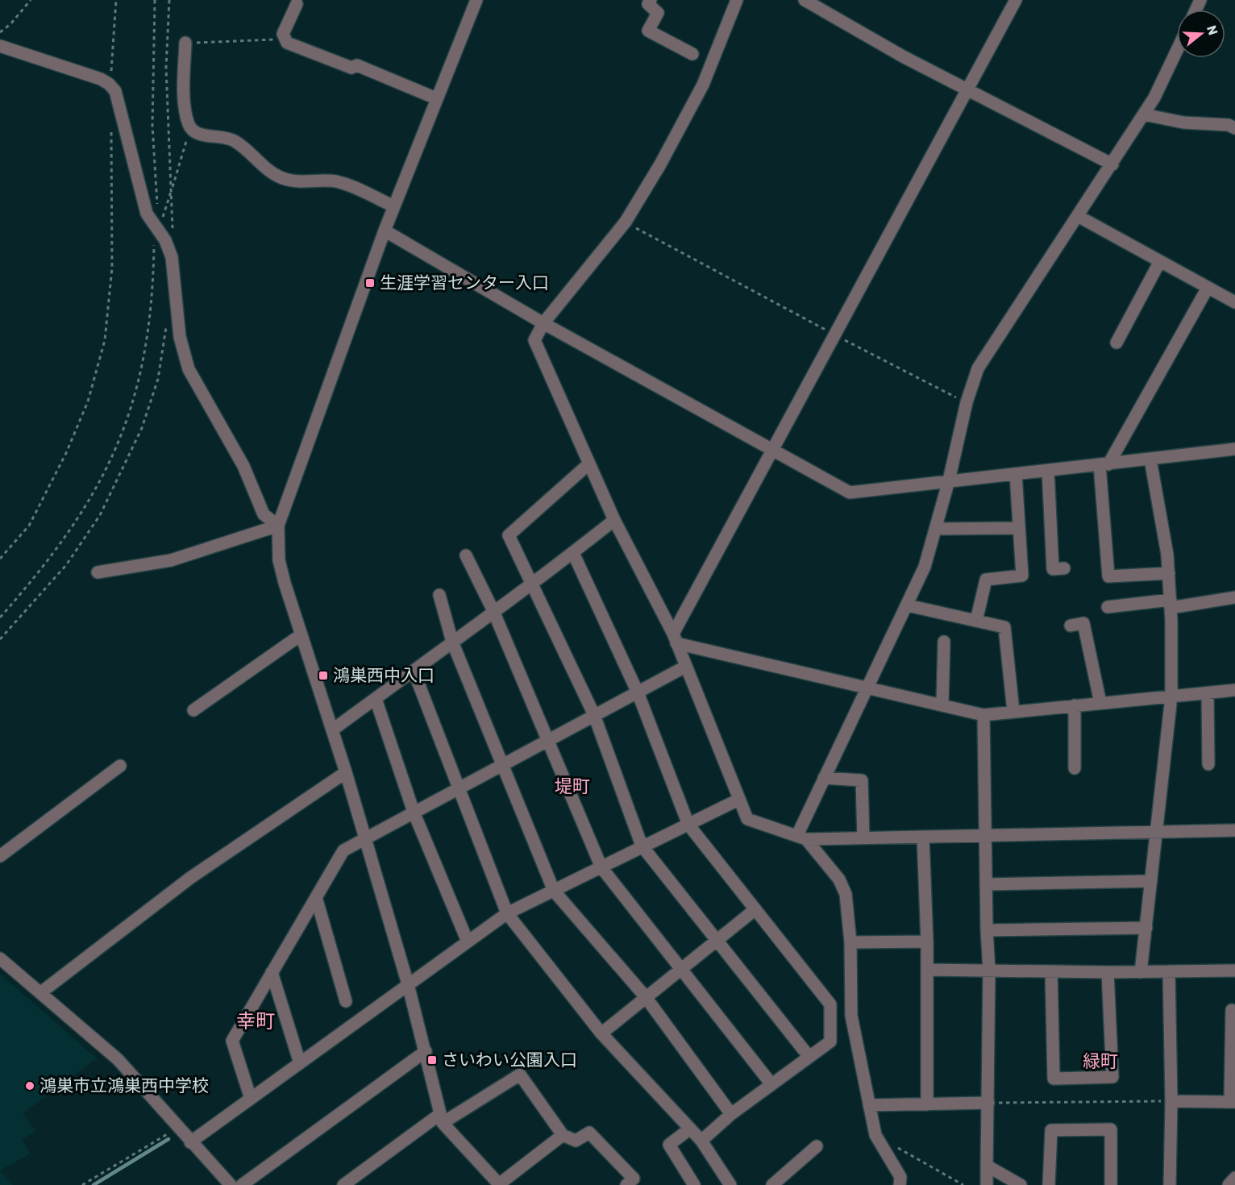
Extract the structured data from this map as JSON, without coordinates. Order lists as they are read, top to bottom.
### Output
{
  "districts": ["堤町", "幸町", "緑町"],
  "places": {
    "transit": ["生涯学習センター入口", "鴻巣西中入口", "さいわい公園入口"],
    "other": ["鴻巣市立鴻巣西中学校"]
  },
  "north": "right"
}
